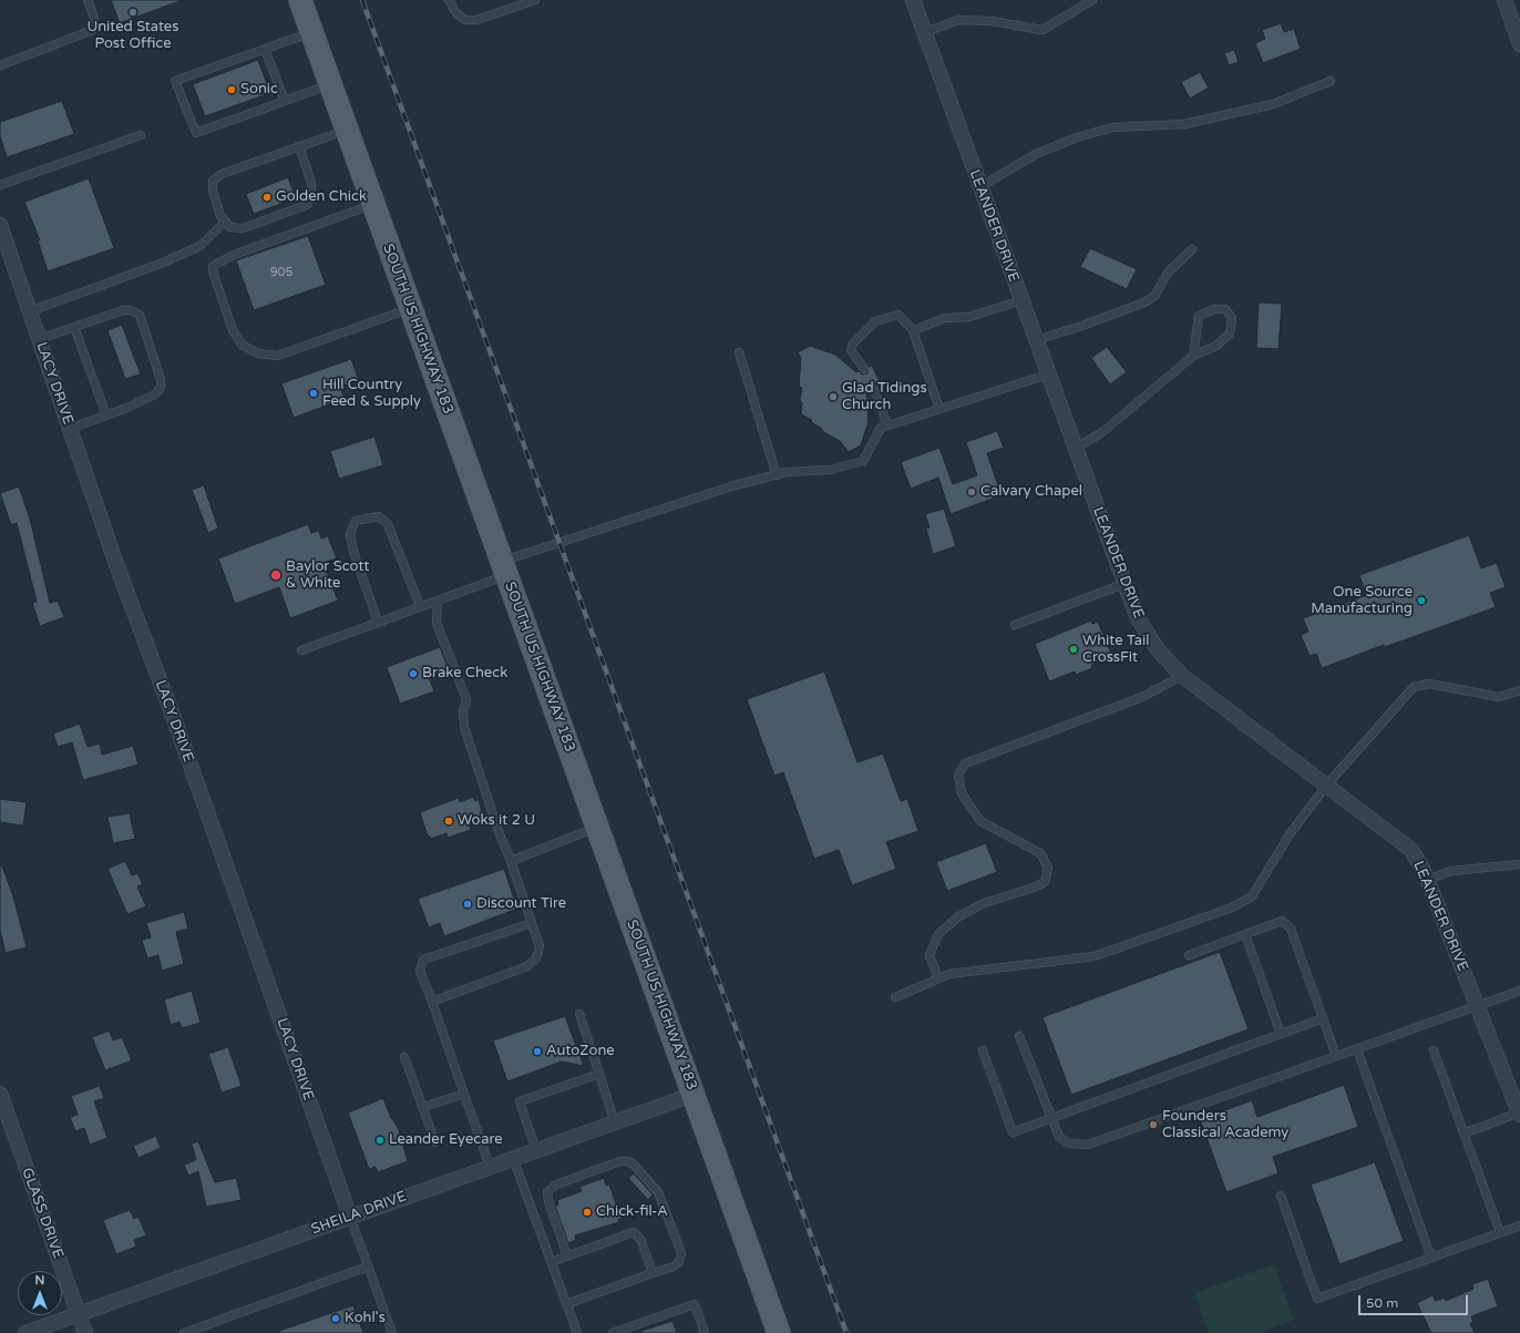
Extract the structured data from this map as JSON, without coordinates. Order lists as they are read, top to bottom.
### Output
{
  "streets": {
    "main road": ["SOUTH US HIGHWAY 183"],
    "street": [
      "LEANDER DRIVE",
      "LACY DRIVE",
      "GLASS DRIVE",
      "SHEILA DRIVE"
    ]
  },
  "crossings": [
    ["SOUTH US HIGHWAY 183", "SHEILA DRIVE"],
    ["LACY DRIVE", "SHEILA DRIVE"],
    ["GLASS DRIVE", "SHEILA DRIVE"]
  ],
  "places": [
    "United States Post Office",
    "Sonic",
    "Golden Chick",
    "Hill Country Feed & Supply",
    "Glad Tidings Church",
    "Calvary Chapel",
    "Baylor Scott & White",
    "One Source Manufacturing",
    "White Tail CrossFit",
    "Brake Check",
    "Woks it 2 U",
    "Discount Tire",
    "AutoZone",
    "Founders Classical Academy",
    "Leander Eyecare",
    "Chick-fil-A",
    "Kohl's"
  ],
  "house_numbers": ["905"],
  "scale_bar": "50 m",
  "north": "top"
}
